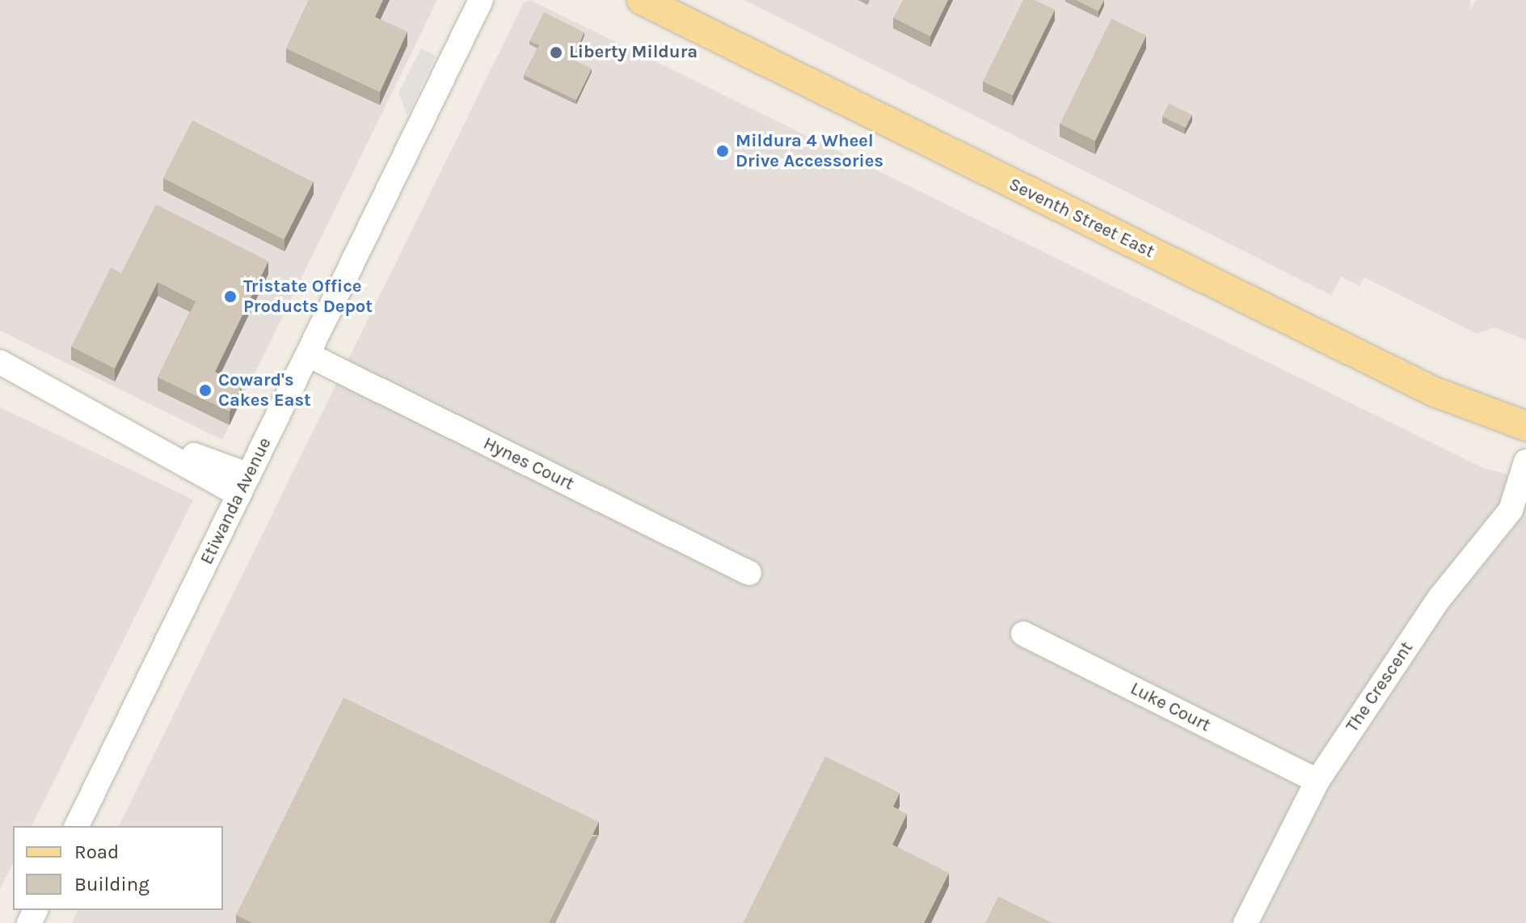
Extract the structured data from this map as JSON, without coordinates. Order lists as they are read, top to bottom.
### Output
{
  "streets": {
    "main road": ["Seventh Street East"],
    "street": [
      "Hynes Court",
      "Etiwanda Avenue",
      "The Crescent",
      "Luke Court"
    ]
  },
  "crossings": [
    ["Hynes Court", "Etiwanda Avenue"],
    ["The Crescent", "Luke Court"]
  ],
  "places": [
    "Liberty Mildura",
    "Mildura 4 Wheel Drive Accessories",
    "Tristate Office Products Depot",
    "Coward's Cakes East"
  ],
  "legend": ["Road", "Building"]
}
